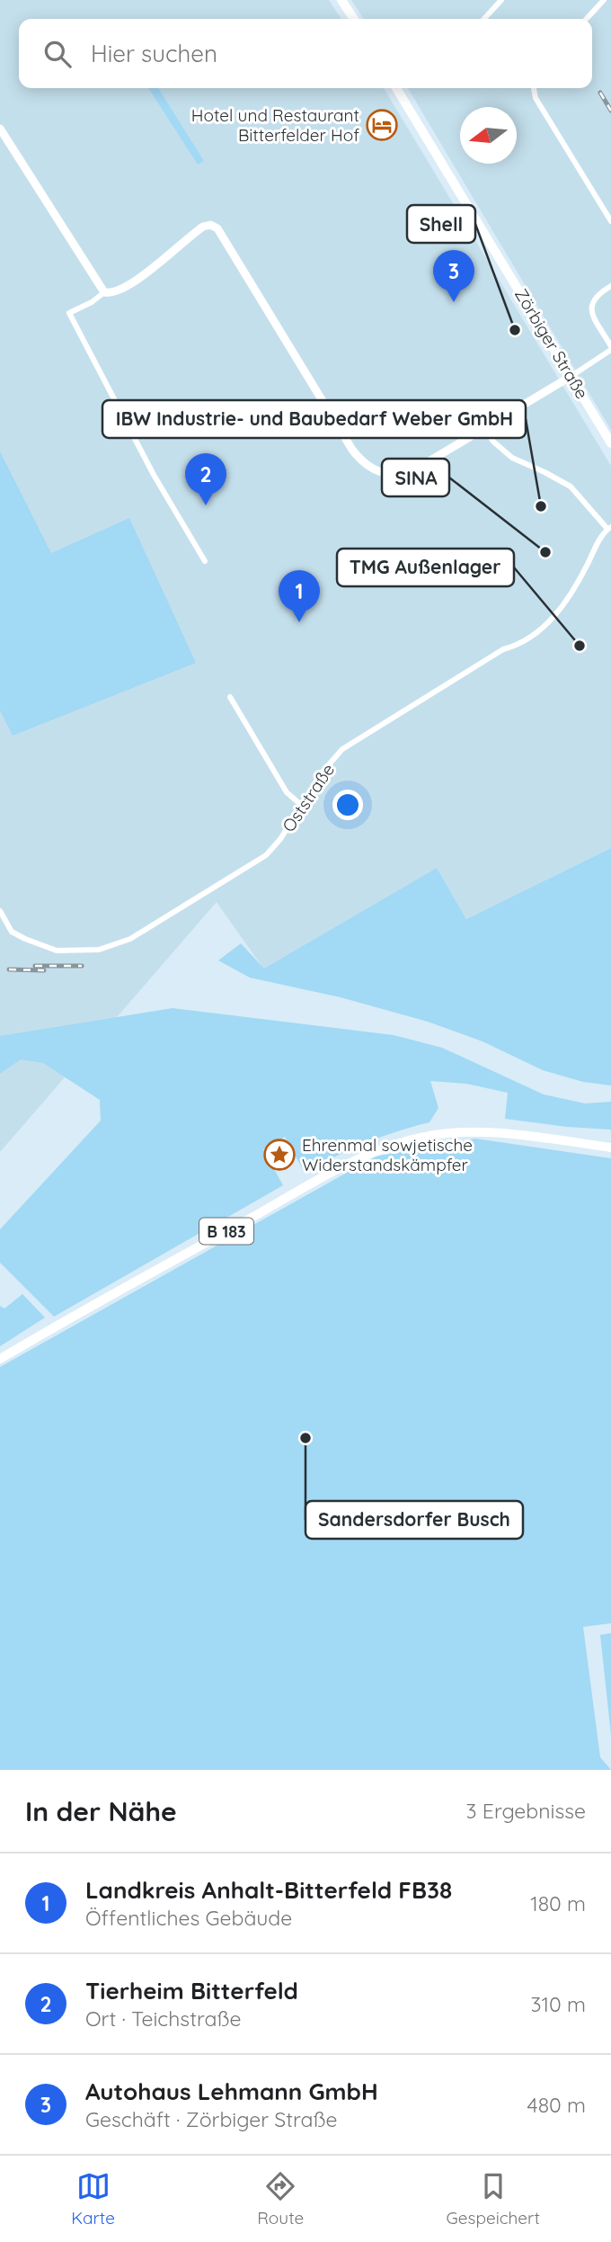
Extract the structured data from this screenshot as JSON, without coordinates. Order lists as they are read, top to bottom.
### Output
{
  "streets": {
    "main road": ["Zörbiger Straße", "B 183"],
    "street": ["Oststraße"]
  },
  "places": {
    "hotel": ["Hotel und Restaurant Bitterfelder Hof"],
    "other": [
      "Shell",
      "IBW Industrie- und Baubedarf Weber GmbH",
      "SINA",
      "TMG Außenlager",
      "Sandersdorfer Busch"
    ],
    "place": ["Ehrenmal sowjetische Widerstandskämpfer"]
  },
  "north": "left",
  "page": {
    "search": "Hier suchen",
    "pins": ["3", "2", "1"],
    "heading": ["In der Nähe", "3 Ergebnisse"],
    "list": [
      {
        "mark": "1",
        "name": "Landkreis Anhalt-Bitterfeld FB38",
        "note": "Öffentliches Gebäude",
        "value": "180 m"
      },
      {
        "mark": "2",
        "name": "Tierheim Bitterfeld",
        "note": "Ort · Teichstraße",
        "value": "310 m"
      },
      {
        "mark": "3",
        "name": "Autohaus Lehmann GmbH",
        "note": "Geschäft · Zörbiger Straße",
        "value": "480 m"
      }
    ],
    "nav": ["Karte", "Route", "Gespeichert"]
  }
}
